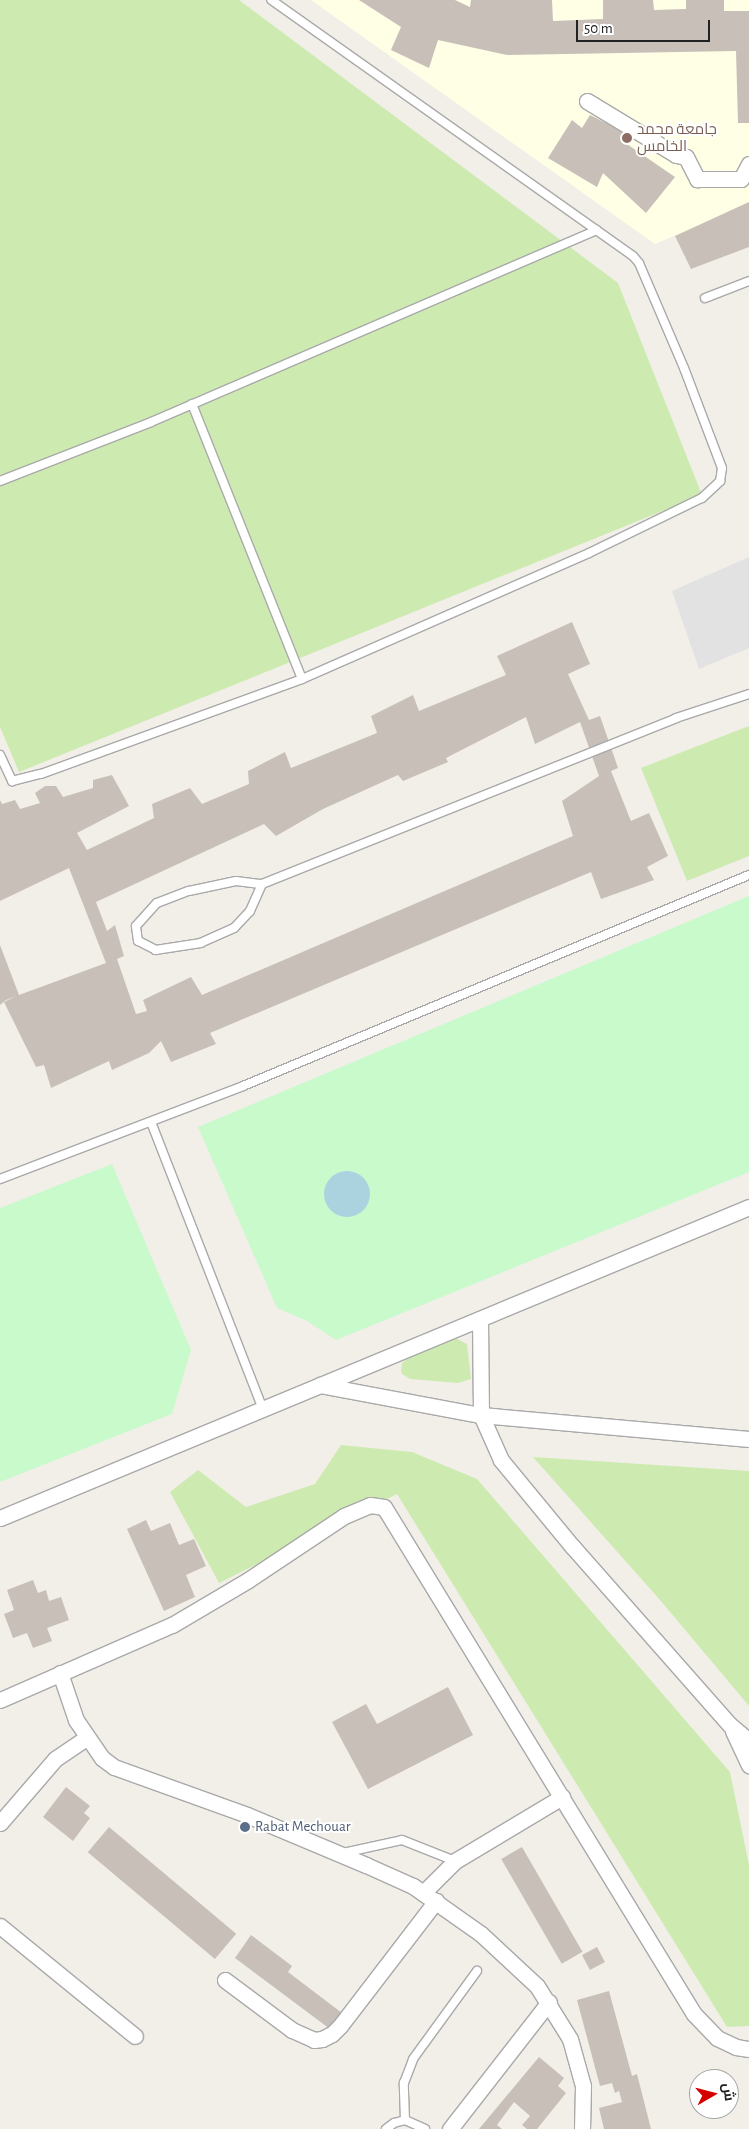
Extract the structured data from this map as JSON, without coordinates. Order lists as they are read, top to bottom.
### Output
{
  "places": ["جامعة محمد الخامس", "Rabat Mechouar"],
  "scale_bar": "50 m",
  "north": "right"
}
